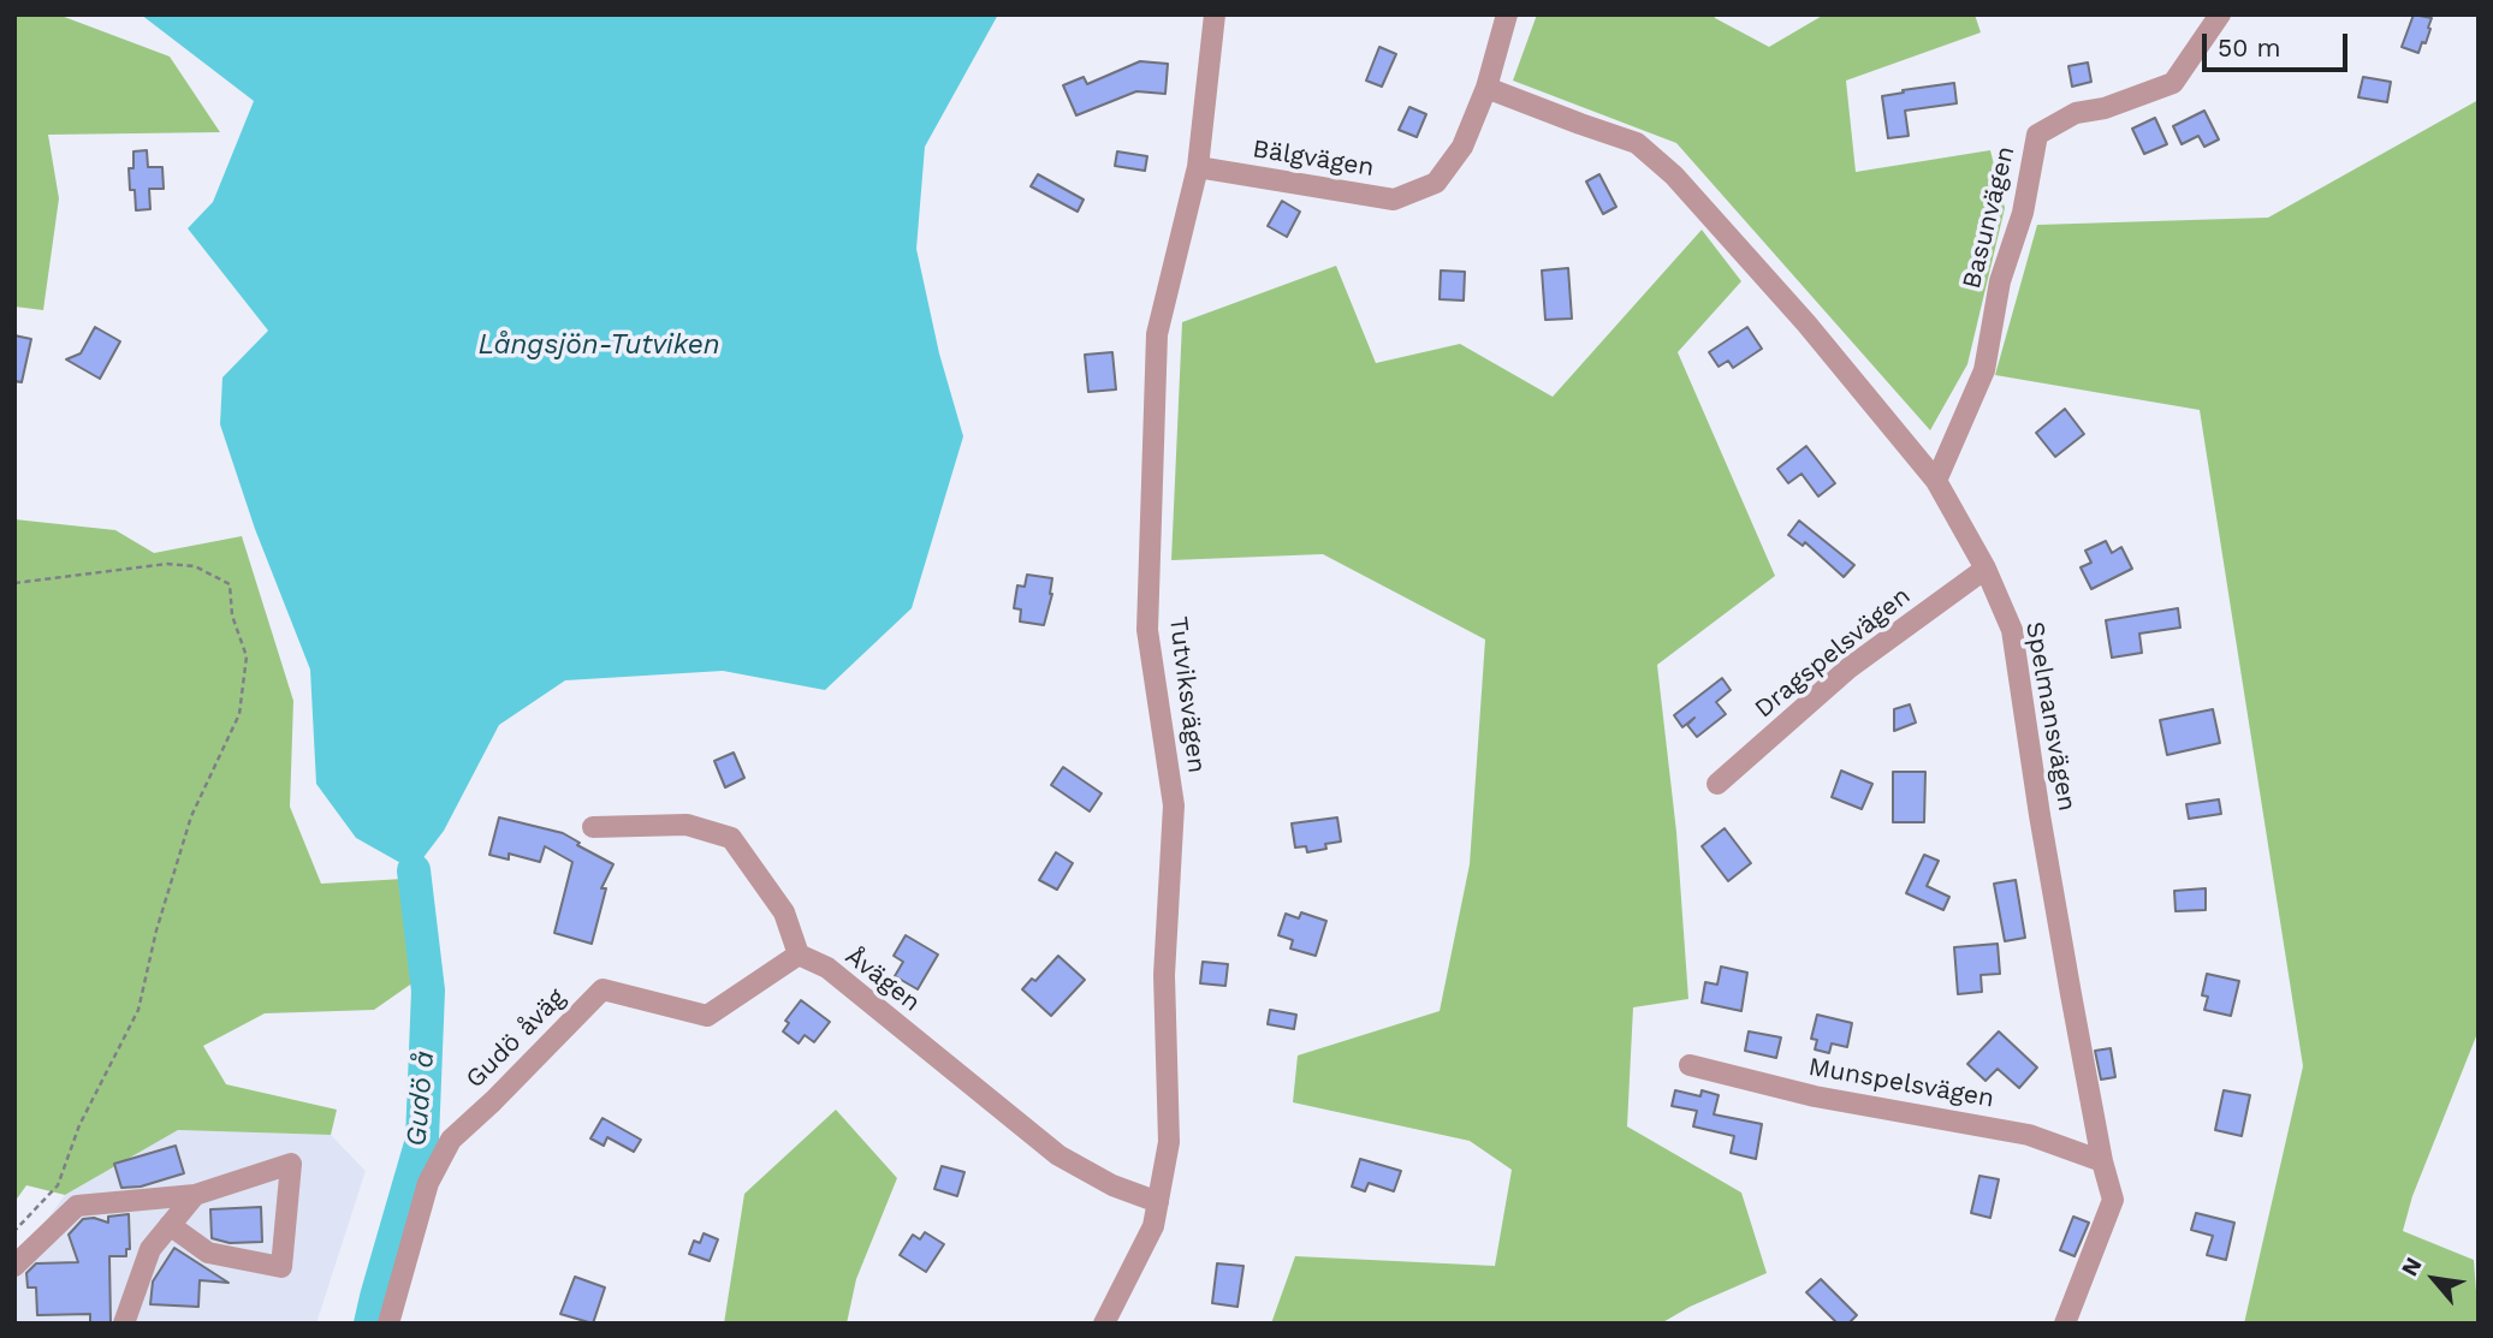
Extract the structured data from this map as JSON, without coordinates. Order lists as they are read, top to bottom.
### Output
{
  "streets": {
    "street": [
      "Bälgvägen",
      "Basunvägen",
      "Dragspelsvägen",
      "Tutviksvägen",
      "Spelmansvägen",
      "Åvägen",
      "Gudö åväg",
      "Munspelsvägen"
    ]
  },
  "crossings": [
    ["Bälgvägen", "Tutviksvägen"],
    ["Bälgvägen", "Spelmansvägen"],
    ["Basunvägen", "Spelmansvägen"],
    ["Dragspelsvägen", "Spelmansvägen"],
    ["Tutviksvägen", "Åvägen"],
    ["Spelmansvägen", "Munspelsvägen"],
    ["Åvägen", "Gudö åväg"]
  ],
  "water": ["Långsjön-Tutviken", "Gudö å"],
  "scale_bar": "50 m",
  "north": "top left"
}
